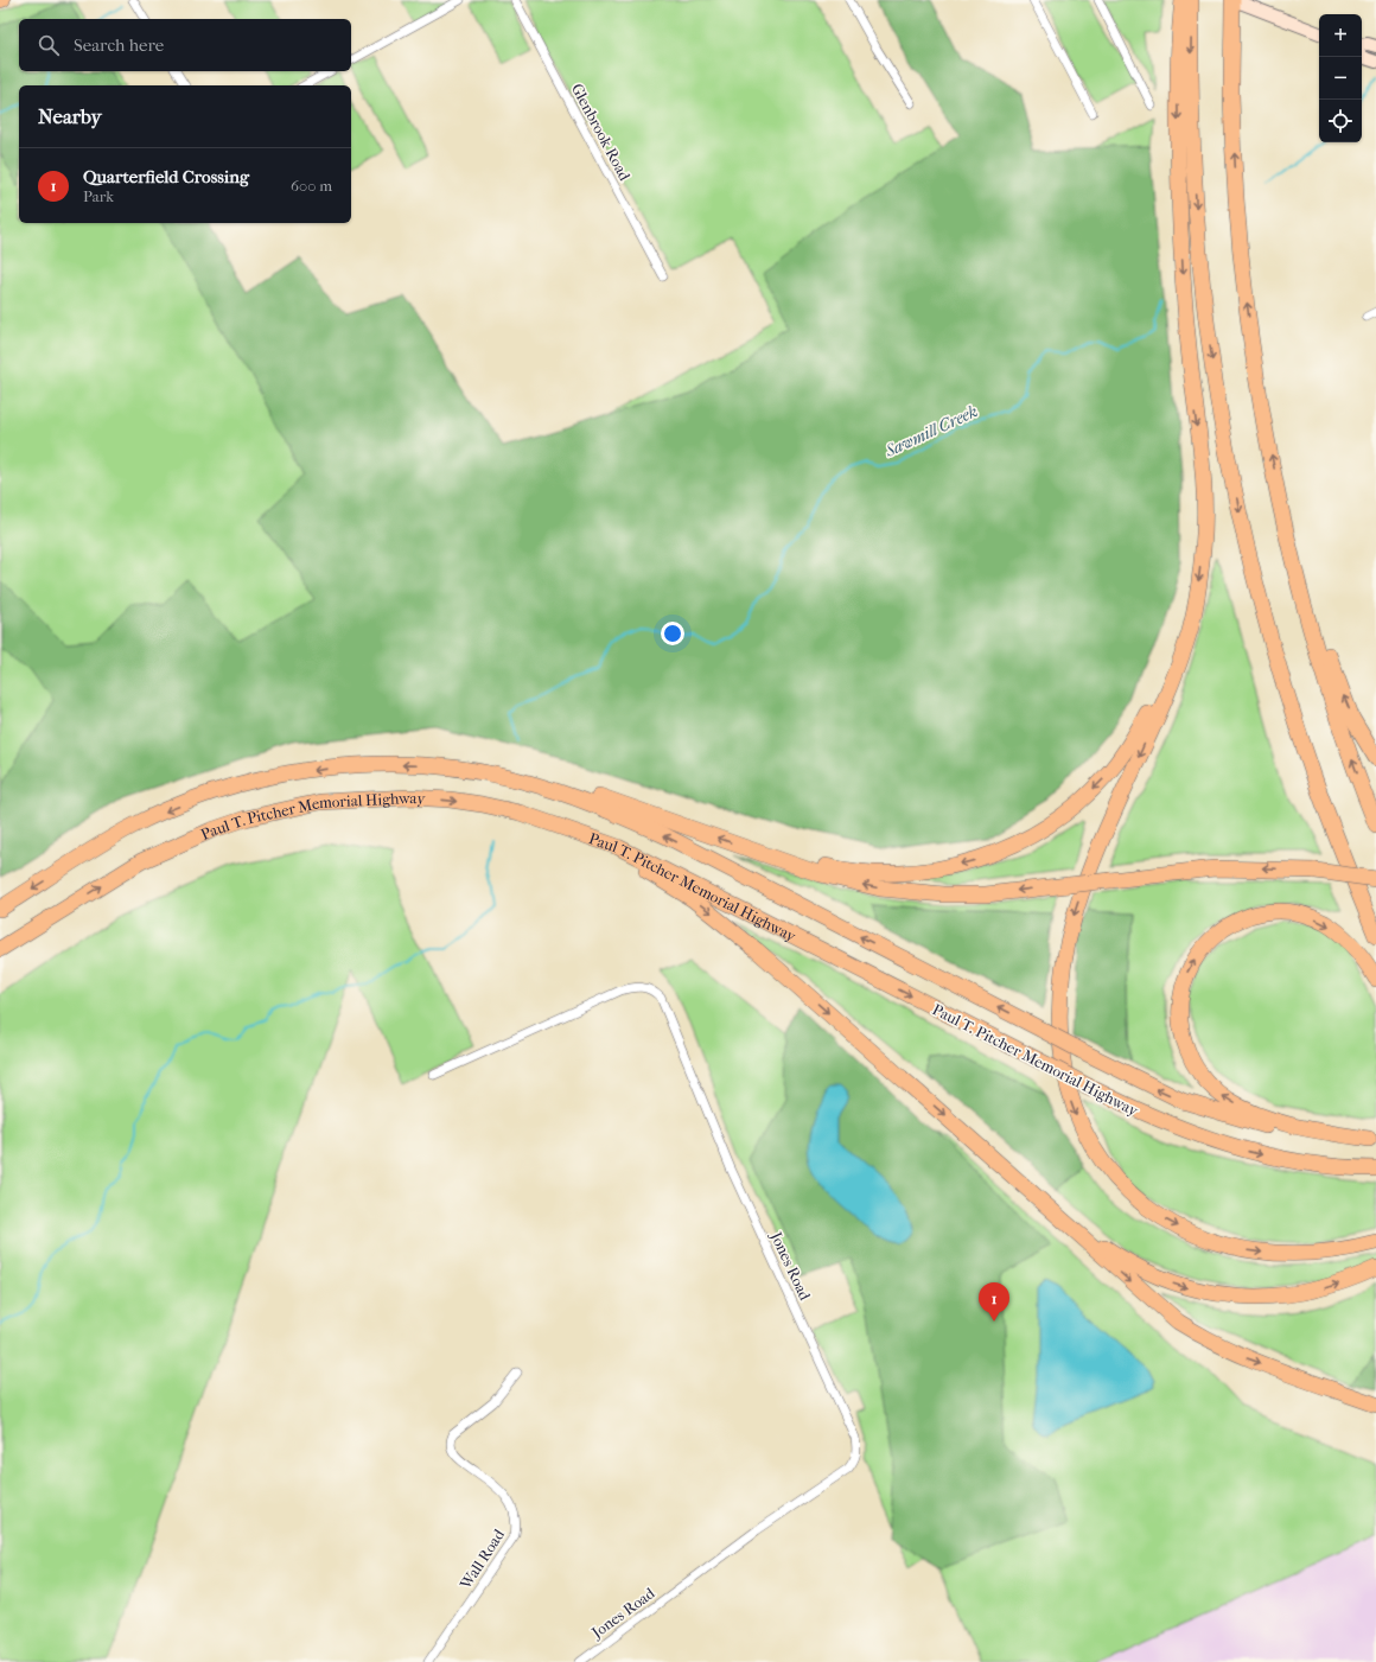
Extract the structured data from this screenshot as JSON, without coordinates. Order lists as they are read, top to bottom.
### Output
{
  "streets": {
    "highway": ["Paul T. Pitcher Memorial Highway"],
    "street": ["Glenbrook Road", "Jones Road", "Wall Road"]
  },
  "water": ["Sawmill Creek"],
  "page": {
    "map_buttons": ["+", "−"],
    "search": "Search here",
    "heading": "Nearby",
    "list": [
      {
        "mark": "1",
        "name": "Quarterfield Crossing",
        "note": "Park",
        "value": "600 m"
      }
    ],
    "pins": "1"
  }
}
